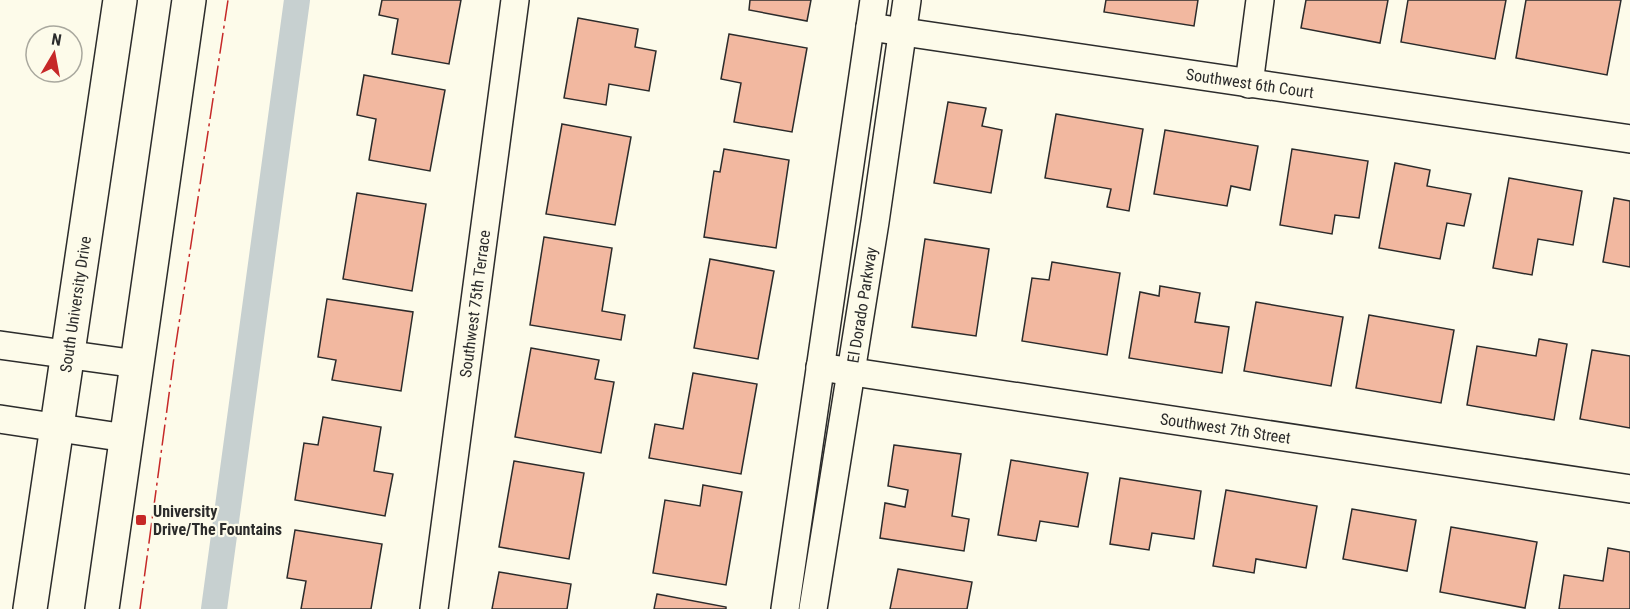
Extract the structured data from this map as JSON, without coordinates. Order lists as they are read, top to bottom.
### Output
{
  "streets": {
    "main road": ["South University Drive"],
    "street": [
      "Southwest 6th Court",
      "Southwest 75th Terrace",
      "El Dorado Parkway",
      "Southwest 7th Street"
    ]
  },
  "crossings": [
    ["Southwest 6th Court", "El Dorado Parkway"],
    ["El Dorado Parkway", "Southwest 7th Street"]
  ],
  "places": {
    "transit": ["University Drive/The Fountains"]
  },
  "north": "top"
}
